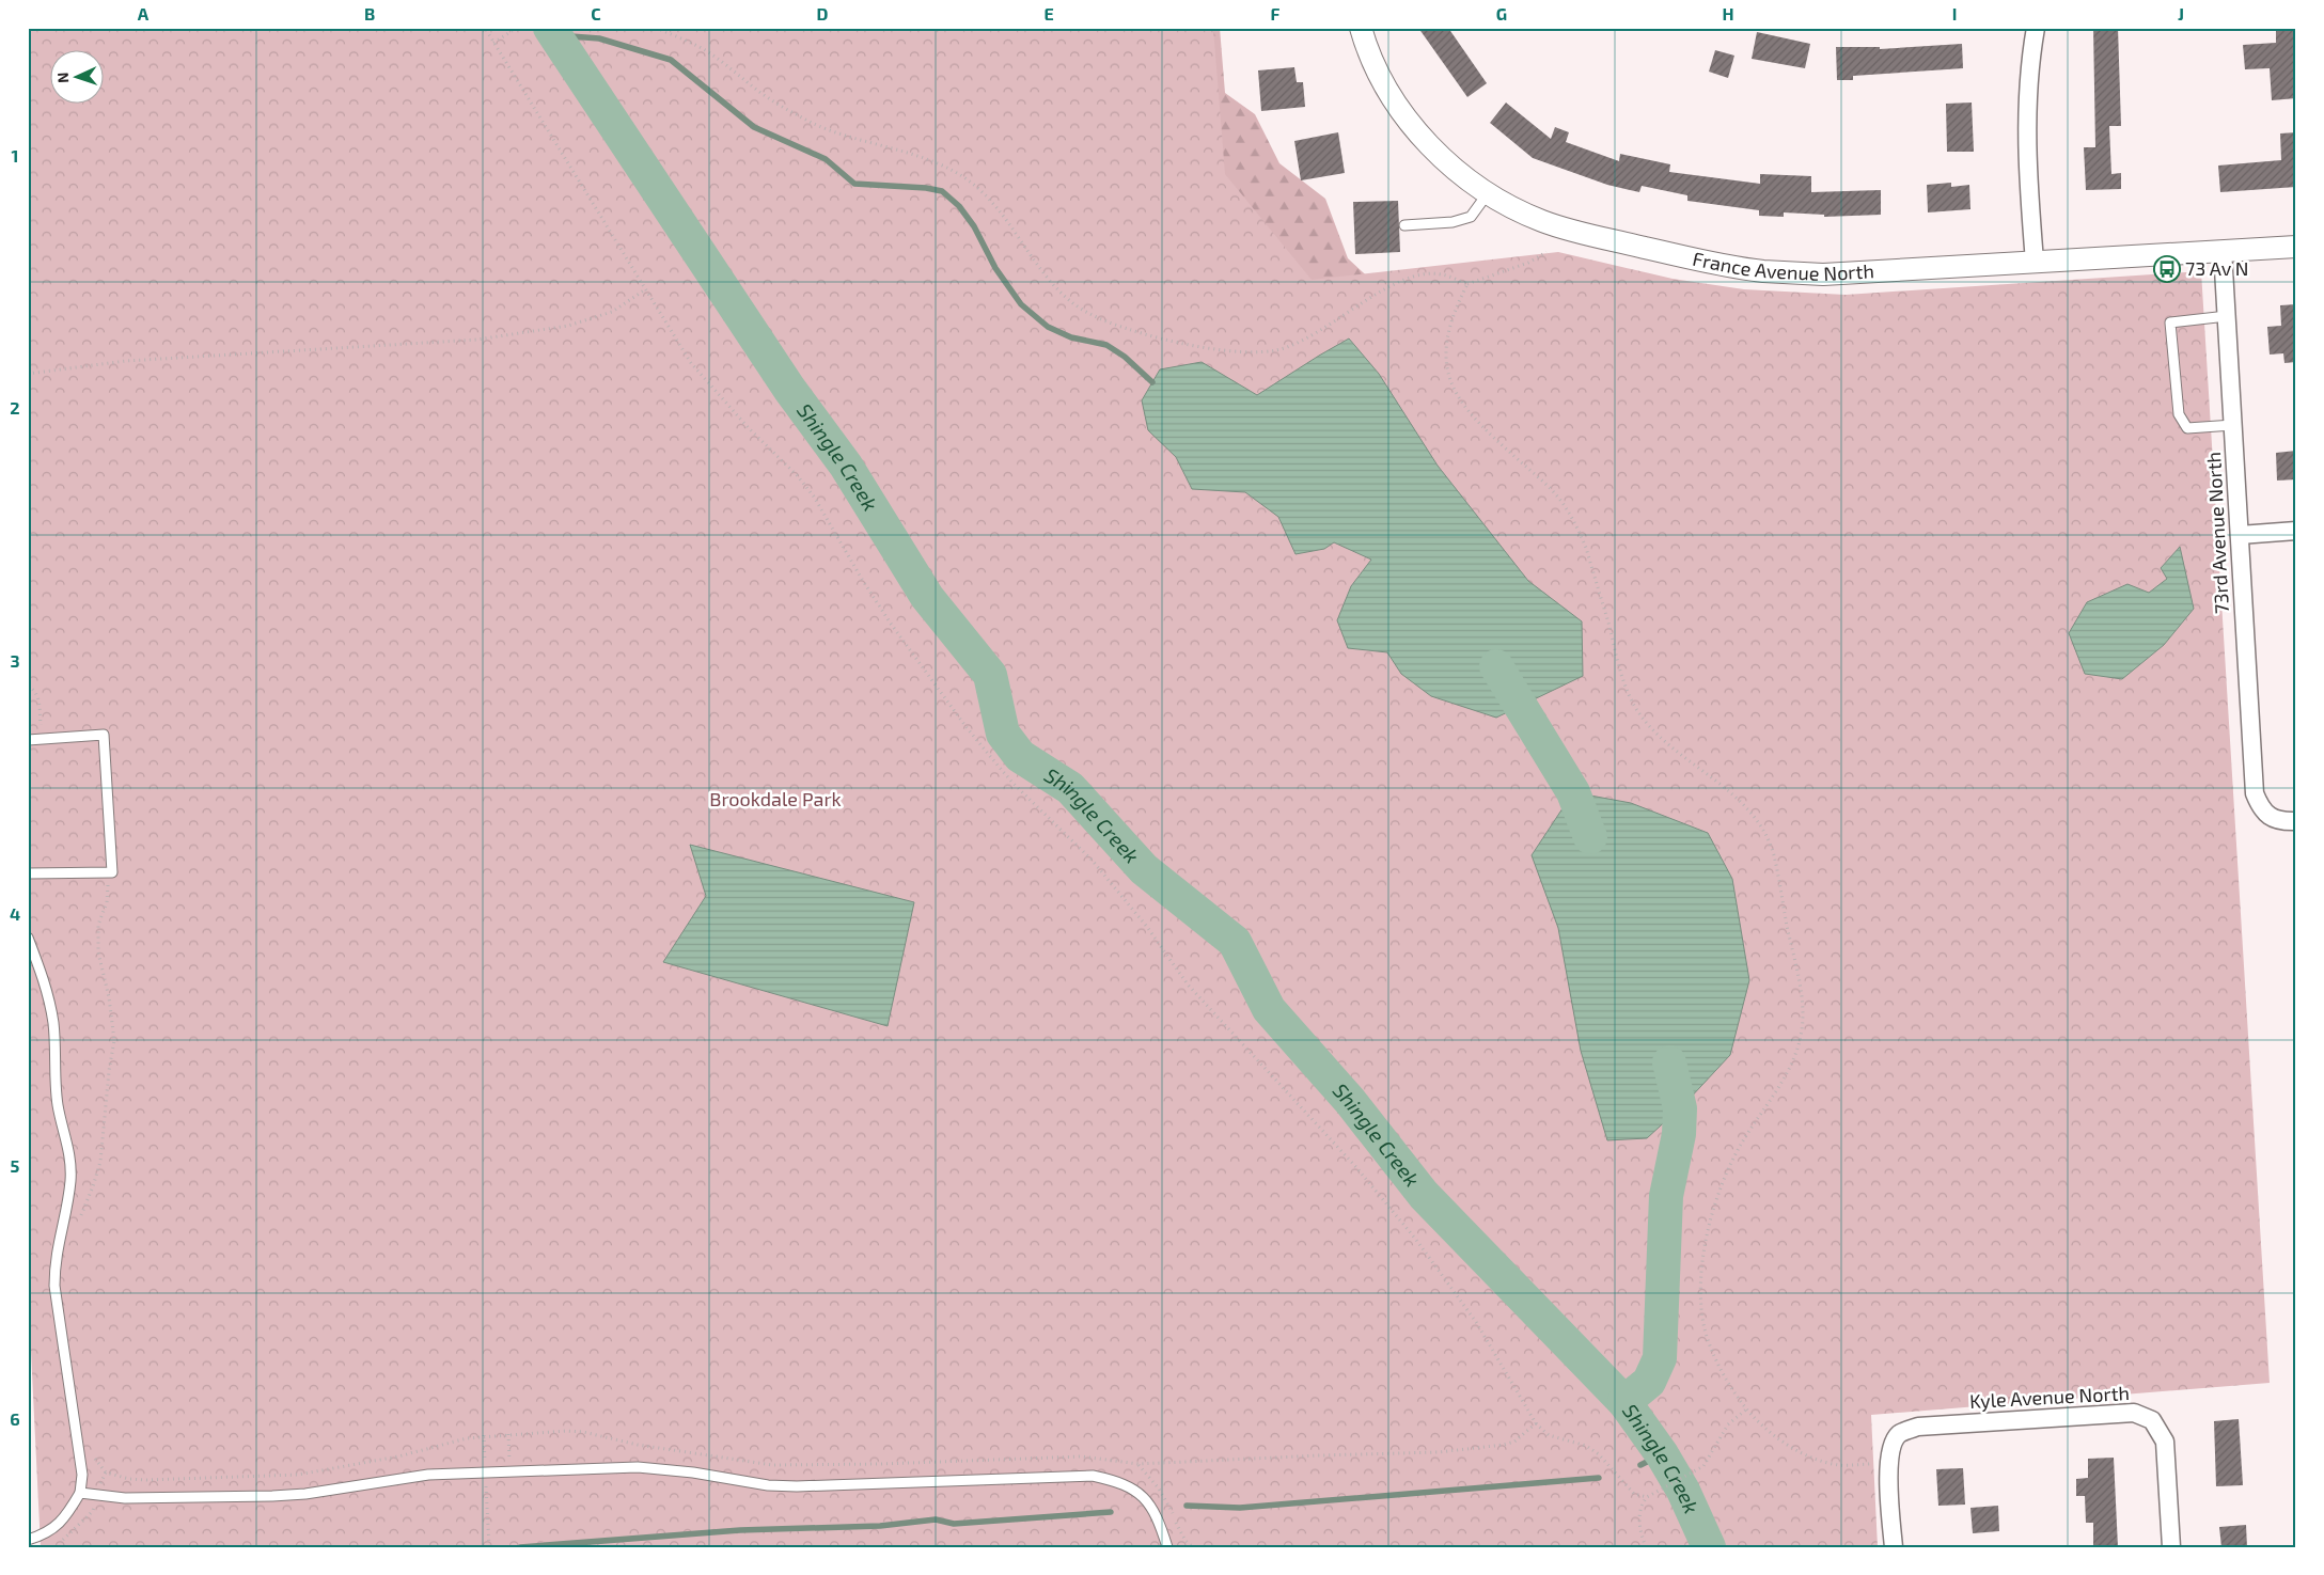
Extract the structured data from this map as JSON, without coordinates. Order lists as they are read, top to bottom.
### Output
{
  "streets": {
    "street": ["France Avenue North", "73rd Avenue North", "Kyle Avenue North"]
  },
  "crossings": [
    ["France Avenue North", "73rd Avenue North"]
  ],
  "water": ["Shingle Creek"],
  "parks": ["Brookdale Park"],
  "places": {
    "bus stop": ["73 Av N"]
  },
  "north": "left",
  "grid": {
    "columns": [
      "A",
      "B",
      "C",
      "D",
      "E",
      "F",
      "G",
      "H",
      "I",
      "J"
    ],
    "rows": [
      "1",
      "2",
      "3",
      "4",
      "5",
      "6"
    ]
  }
}
